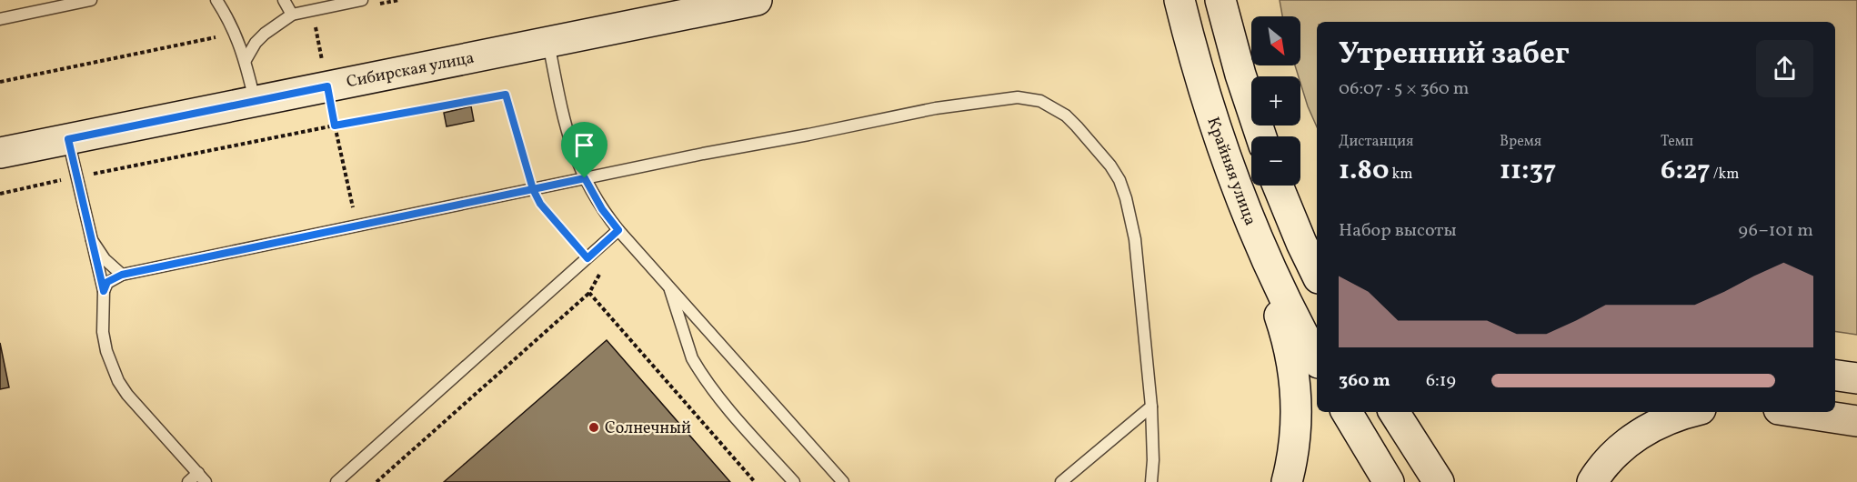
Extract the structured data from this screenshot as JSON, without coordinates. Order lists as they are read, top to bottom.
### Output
{
  "streets": {
    "main road": ["Сибирская улица", "Крайняя улица"]
  },
  "places": ["Солнечный"],
  "north": "bottom right",
  "page": {
    "map_buttons": ["+", "−"],
    "heading": ["Утренний забег", "06:07 · 5 × 360 m"],
    "stats": [
      ["Дистанция", "1.80 km"],
      ["Время", "11:37"],
      ["Темп", "6:27 /km"]
    ],
    "chart": ["Набор высоты", "96–101 m"],
    "list": [
      {
        "name": "360 m",
        "note": "6:19"
      }
    ]
  }
}
